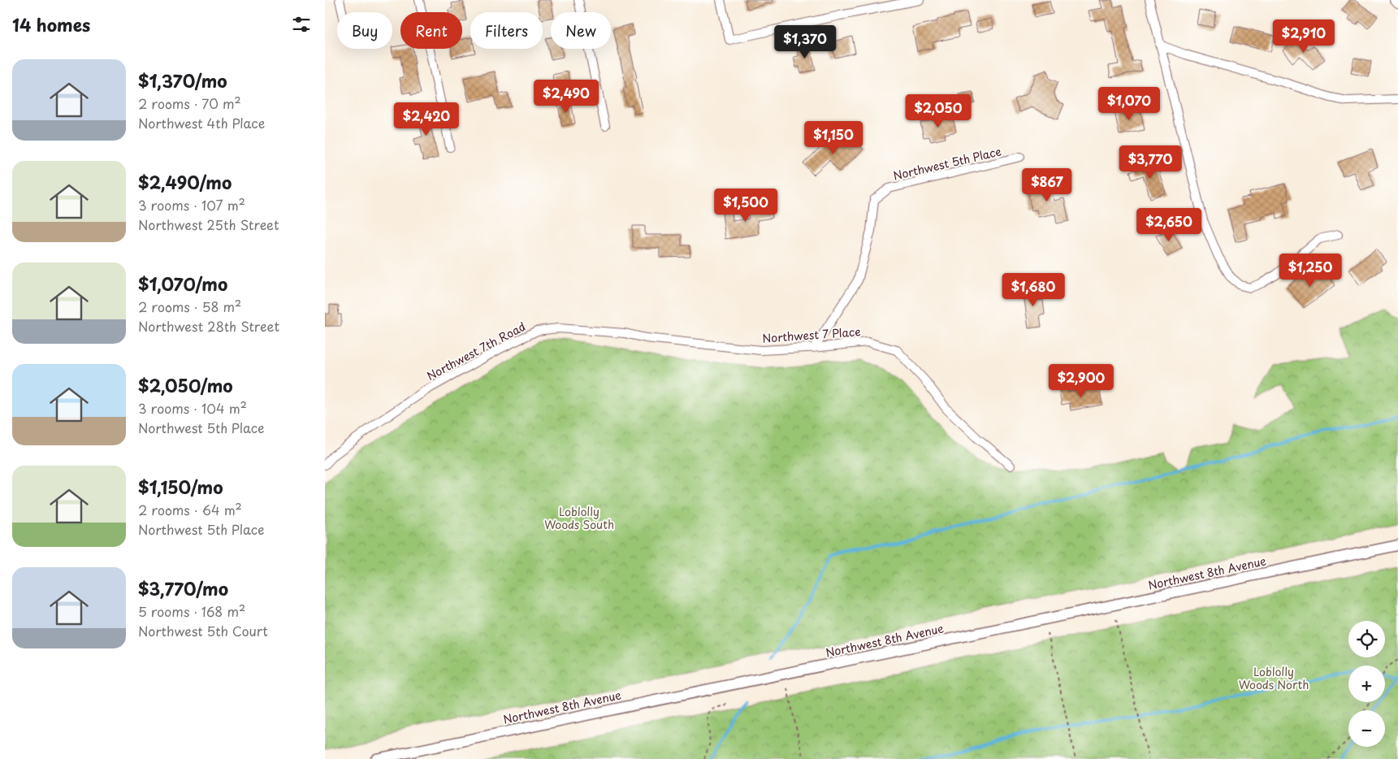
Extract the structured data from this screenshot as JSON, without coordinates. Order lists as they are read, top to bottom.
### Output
{
  "streets": {
    "street": [
      "Northwest 5th Place",
      "Northwest 7 Place",
      "Northwest 7th Road",
      "Northwest 8th Avenue"
    ]
  },
  "crossings": [
    ["Northwest 5th Place", "Northwest 7 Place"],
    ["Northwest 7 Place", "Northwest 7th Road"]
  ],
  "parks": ["Loblolly Woods South", "Loblolly Woods North"],
  "page": {
    "heading": "14 homes",
    "chip": [
      "Buy",
      "Rent",
      "Filters",
      "New"
    ],
    "price": [
      "$2,910",
      "$1,370",
      "$2,490",
      "$1,070",
      "$2,050",
      "$2,420",
      "$1,150",
      "$3,770",
      "$867",
      "$1,500",
      "$2,650",
      "$1,250",
      "$1,680",
      "$2,900"
    ],
    "list": [
      {
        "name": "$1,370/mo",
        "note": "2 rooms · 70 m² · Northwest 4th Place"
      },
      {
        "name": "$2,490/mo",
        "note": "3 rooms · 107 m² · Northwest 25th Street"
      },
      {
        "name": "$1,070/mo",
        "note": "2 rooms · 58 m² · Northwest 28th Street"
      },
      {
        "name": "$2,050/mo",
        "note": "3 rooms · 104 m² · Northwest 5th Place"
      },
      {
        "name": "$1,150/mo",
        "note": "2 rooms · 64 m² · Northwest 5th Place"
      },
      {
        "name": "$3,770/mo",
        "note": "5 rooms · 168 m² · Northwest 5th Court"
      }
    ],
    "map_buttons": ["+", "−"]
  }
}
